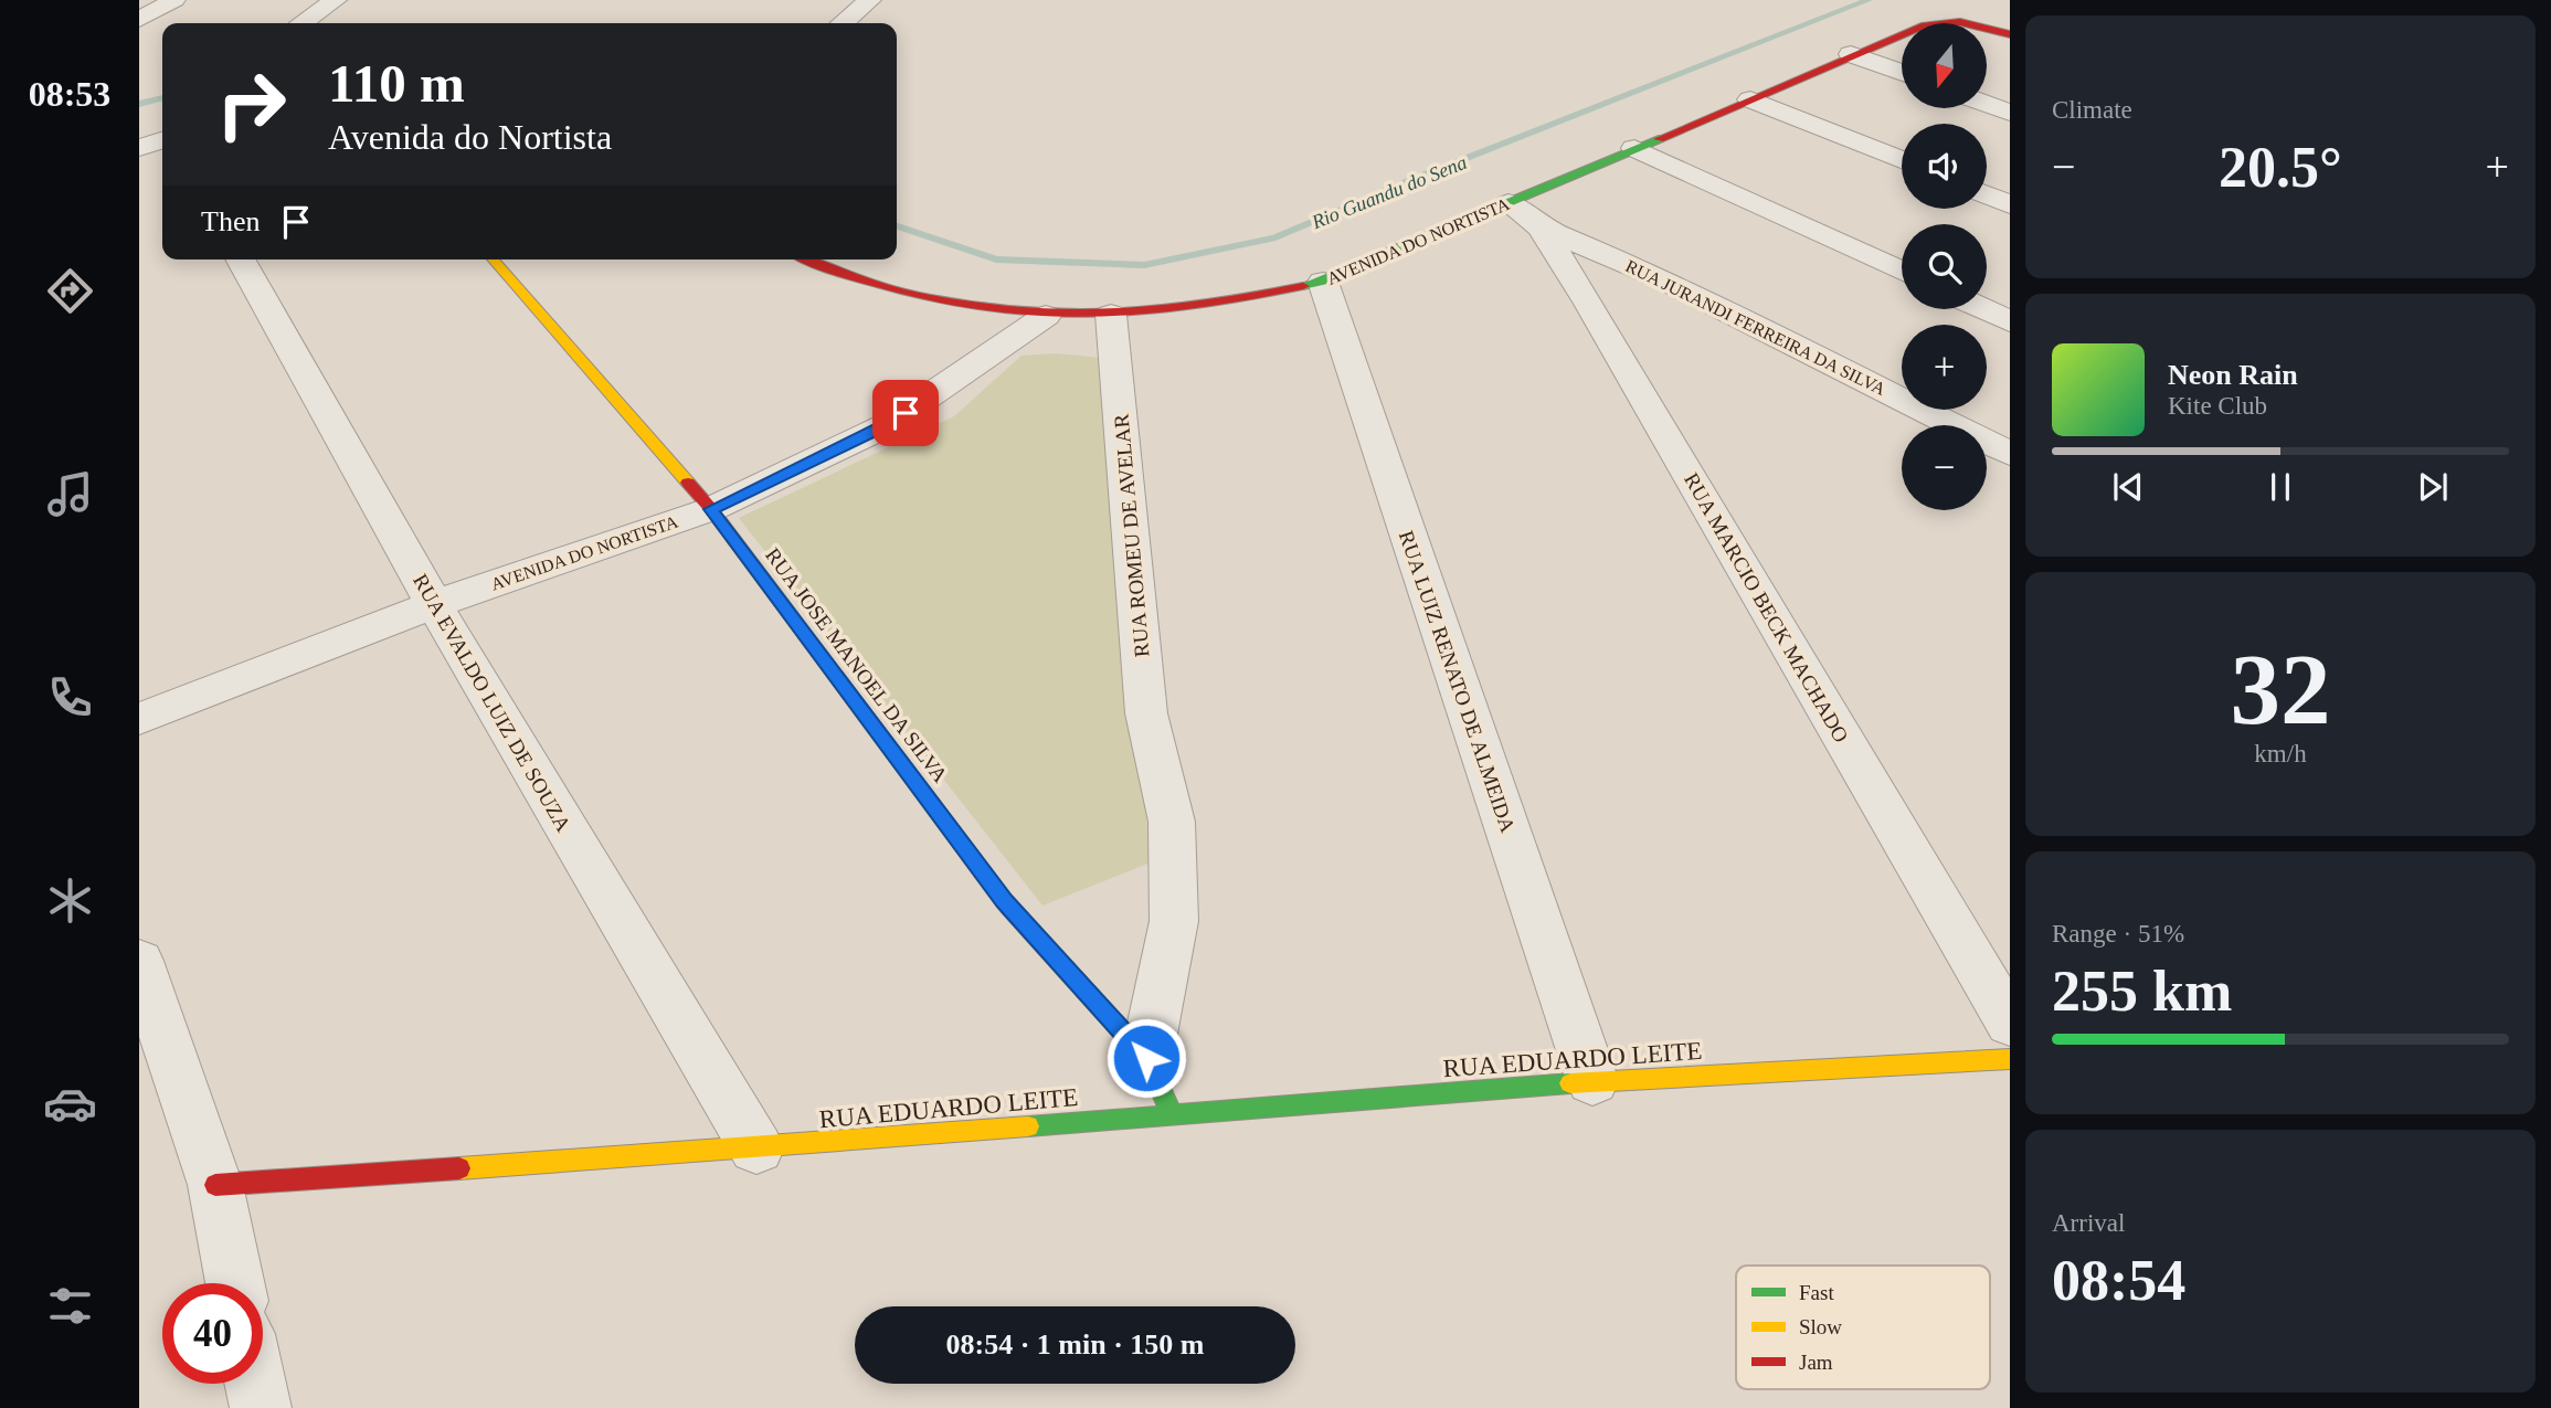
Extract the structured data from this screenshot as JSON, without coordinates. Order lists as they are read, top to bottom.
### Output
{
  "streets": {
    "street": [
      "AVENIDA DO NORTISTA",
      "RUA JURANDI FERREIRA DA SILVA",
      "RUA ROMEU DE AVELAR",
      "RUA MARCIO BECK MACHADO",
      "RUA JOSE MANOEL DA SILVA",
      "RUA LUIZ RENATO DE ALMEIDA",
      "RUA EVALDO LUIZ DE SOUZA",
      "RUA EDUARDO LEITE"
    ]
  },
  "crossings": [
    ["AVENIDA DO NORTISTA", "RUA ROMEU DE AVELAR"],
    ["AVENIDA DO NORTISTA", "RUA MARCIO BECK MACHADO"],
    ["AVENIDA DO NORTISTA", "RUA JOSE MANOEL DA SILVA"],
    ["AVENIDA DO NORTISTA", "RUA LUIZ RENATO DE ALMEIDA"],
    ["AVENIDA DO NORTISTA", "RUA EVALDO LUIZ DE SOUZA"],
    ["RUA JURANDI FERREIRA DA SILVA", "RUA MARCIO BECK MACHADO"],
    ["RUA ROMEU DE AVELAR", "RUA JOSE MANOEL DA SILVA"],
    ["RUA JOSE MANOEL DA SILVA", "RUA EDUARDO LEITE"],
    ["RUA LUIZ RENATO DE ALMEIDA", "RUA EDUARDO LEITE"],
    ["RUA EVALDO LUIZ DE SOUZA", "RUA EDUARDO LEITE"]
  ],
  "water": ["Rio Guandu do Sena"],
  "legend": ["Fast", "Slow", "Jam"],
  "north": "bottom",
  "page": {
    "tabs": "08:53",
    "tile": [
      "Climate",
      ["32", "km/h"],
      ["Range · 51%", "255 km"],
      ["Arrival", "08:54"]
    ],
    "map_buttons": ["+", "−"],
    "turn": ["110 m", "Avenida do Nortista"],
    "heat": ["−", "20.5°", "+"],
    "then": "Then",
    "song": ["Neon Rain", "Kite Club"],
    "limit": "40",
    "trip": "08:54 · 1 min · 150 m"
  }
}
